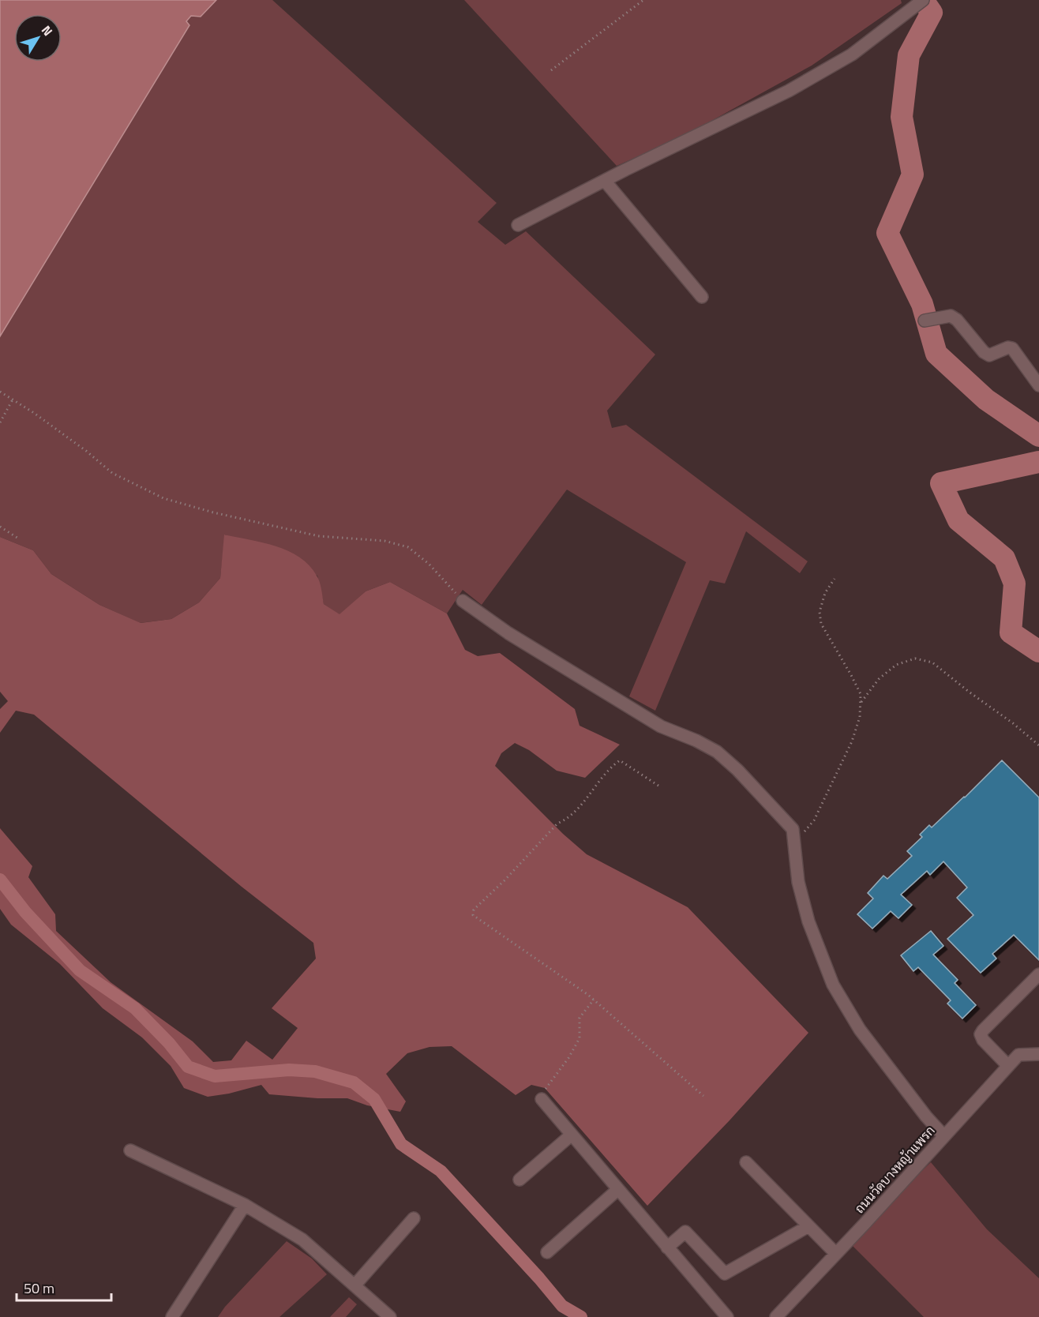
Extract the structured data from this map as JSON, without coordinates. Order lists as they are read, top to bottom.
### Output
{
  "streets": {
    "street": ["ถนนวัดบางหญ้าแพรก"]
  },
  "scale_bar": "50 m",
  "north": "top right"
}
